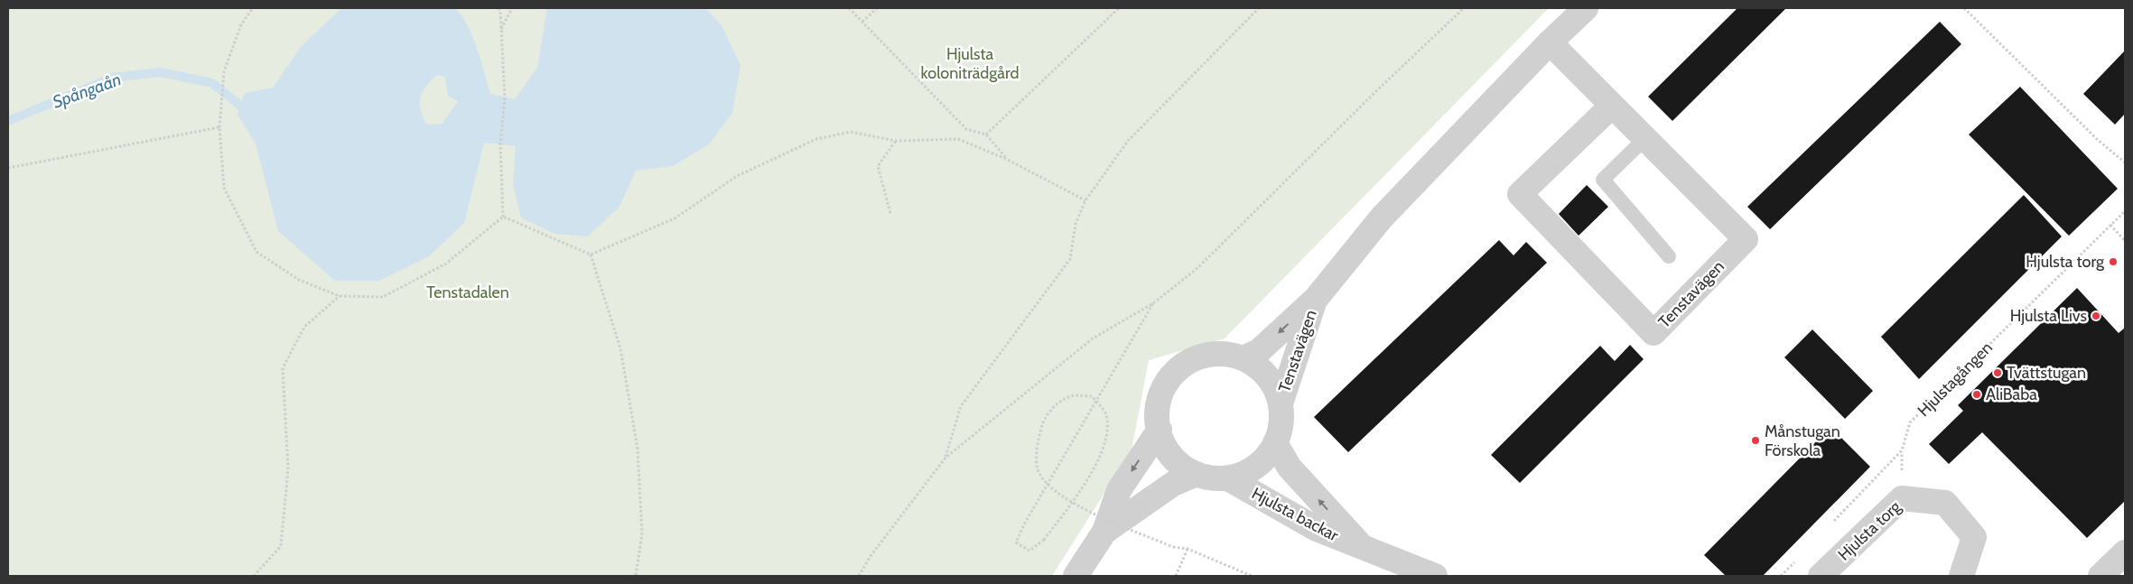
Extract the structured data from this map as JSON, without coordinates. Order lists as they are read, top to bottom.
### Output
{
  "streets": {
    "street": ["Tenstavägen", "Hjulsta backar", "Hjulsta torg"],
    "path": ["Hjulstagången"]
  },
  "crossings": [
    ["Tenstavägen", "Hjulsta backar"]
  ],
  "water": ["Spångaån"],
  "parks": ["Hjulsta koloniträdgård", "Tenstadalen"],
  "places": [
    "Hjulsta torg",
    "Hjulsta Livs",
    "Tvättstugan",
    "AliBaba",
    "Månstugan Förskola"
  ]
}
